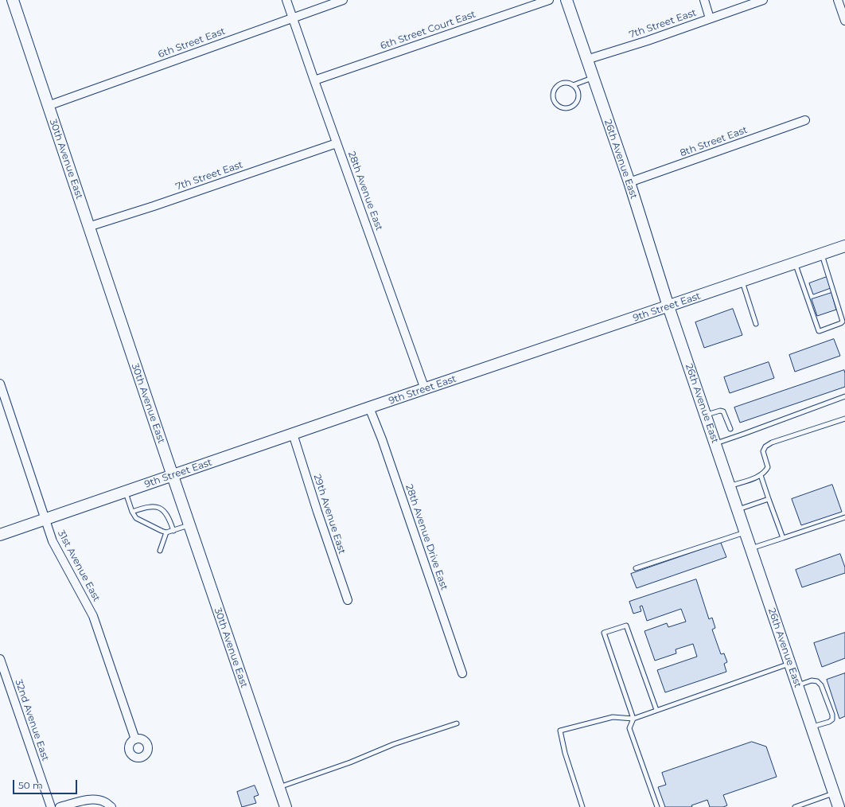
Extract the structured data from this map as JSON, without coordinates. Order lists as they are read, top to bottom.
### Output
{
  "streets": {
    "street": [
      "7th Street East",
      "6th Street Court East",
      "6th Street East",
      "8th Street East",
      "30th Avenue East",
      "26th Avenue East",
      "28th Avenue East",
      "9th Street East",
      "29th Avenue East",
      "28th Avenue Drive East",
      "31st Avenue East",
      "32nd Avenue East"
    ]
  },
  "crossings": [
    ["7th Street East", "30th Avenue East"],
    ["7th Street East", "26th Avenue East"],
    ["7th Street East", "28th Avenue East"],
    ["6th Street Court East", "28th Avenue East"],
    ["6th Street East", "30th Avenue East"],
    ["6th Street East", "28th Avenue East"],
    ["8th Street East", "26th Avenue East"],
    ["30th Avenue East", "9th Street East"],
    ["26th Avenue East", "9th Street East"],
    ["28th Avenue East", "9th Street East"],
    ["9th Street East", "29th Avenue East"],
    ["9th Street East", "28th Avenue Drive East"],
    ["9th Street East", "31st Avenue East"]
  ],
  "scale_bar": "50 m"
}
